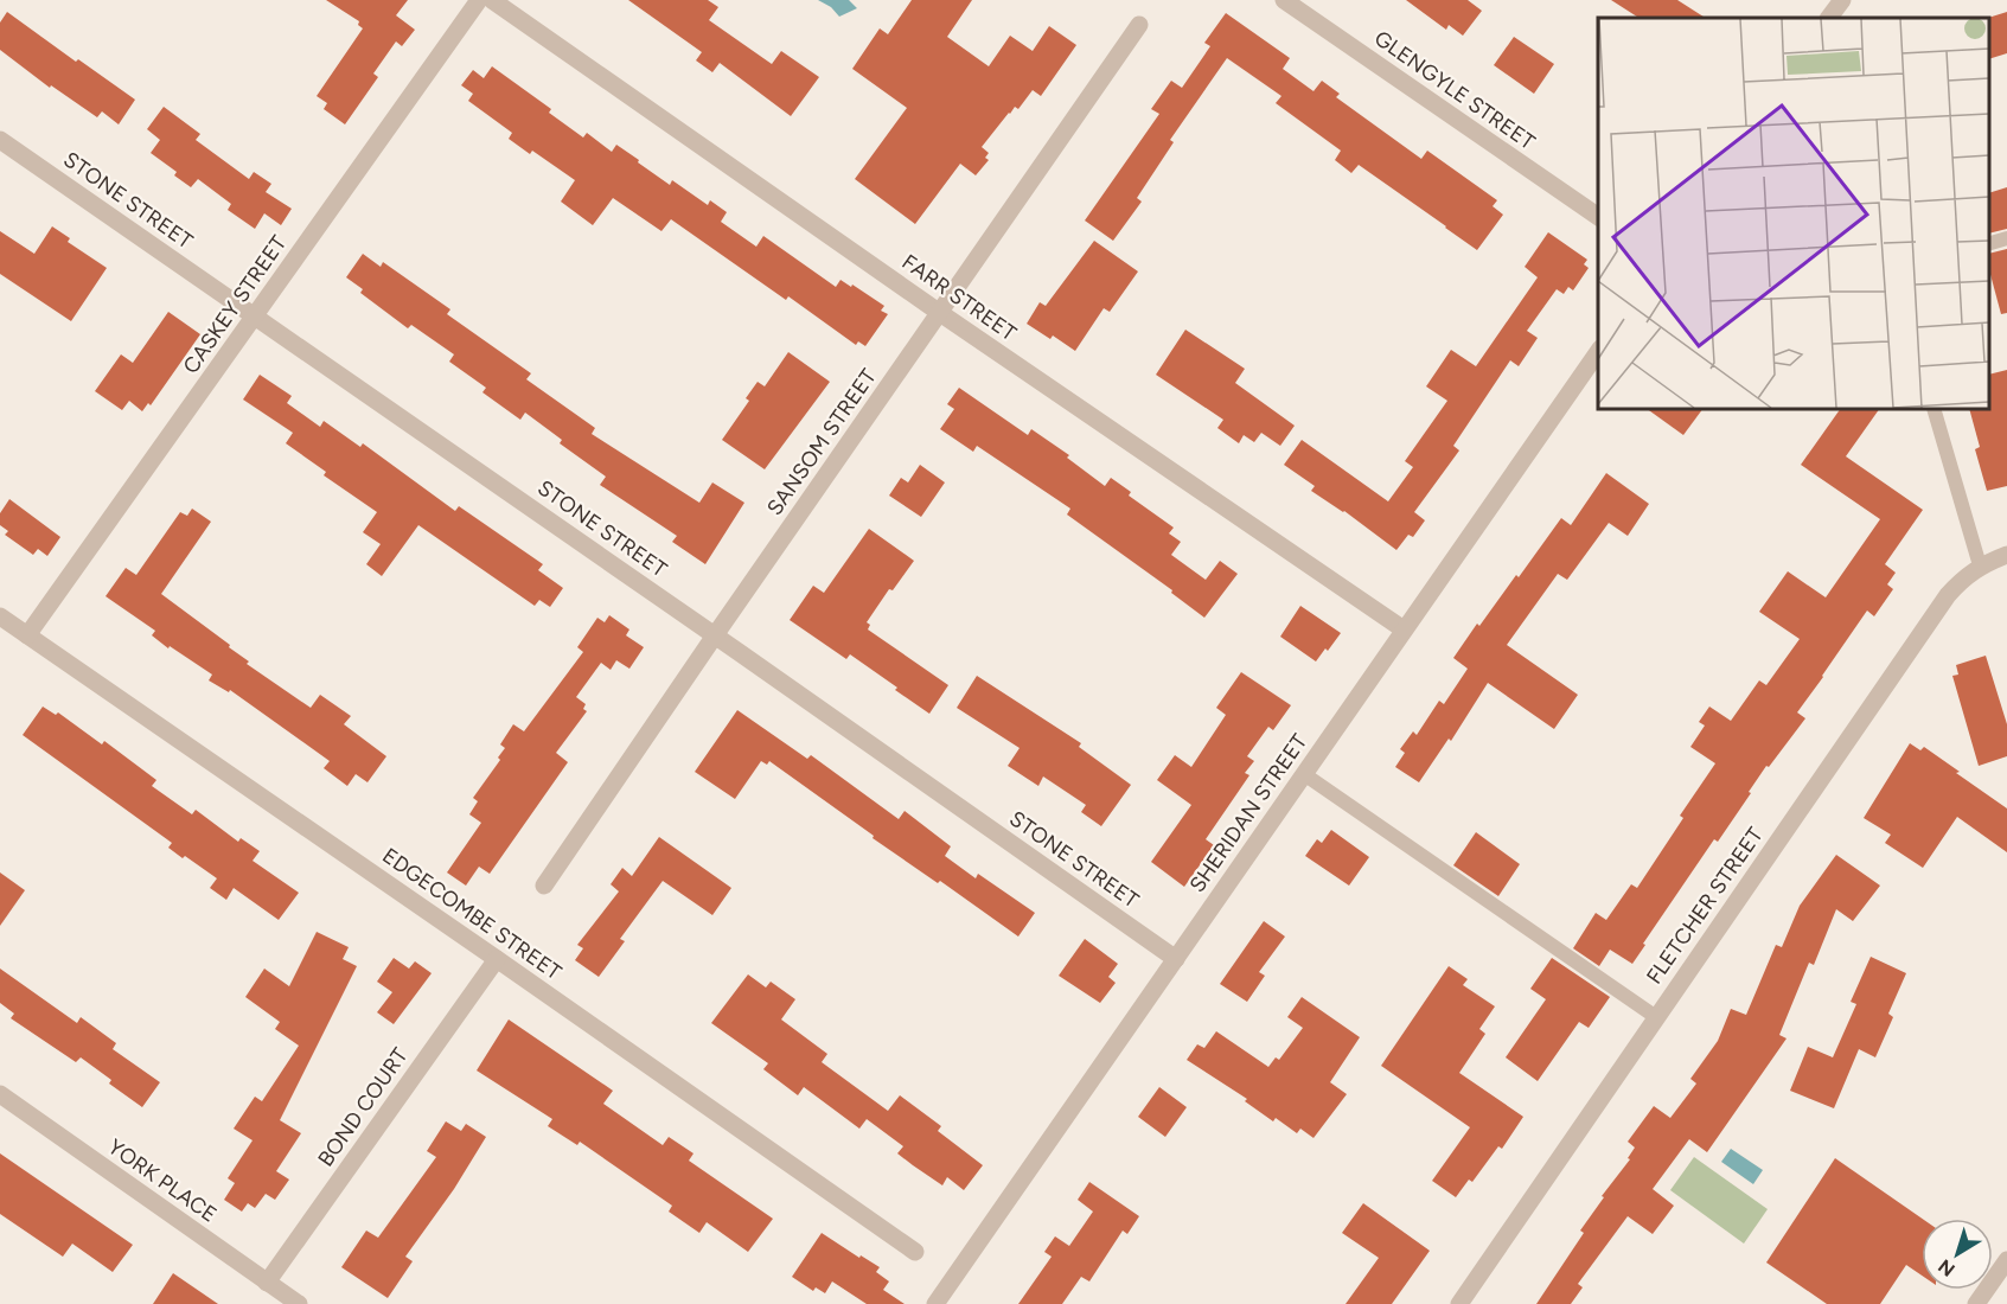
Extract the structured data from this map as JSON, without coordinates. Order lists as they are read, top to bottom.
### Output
{
  "streets": {
    "street": [
      "GLENGYLE STREET",
      "STONE STREET",
      "FARR STREET",
      "CASKEY STREET",
      "SANSOM STREET",
      "SHERIDAN STREET",
      "FLETCHER STREET",
      "EDGECOMBE STREET",
      "BOND COURT",
      "YORK PLACE"
    ]
  },
  "crossings": [
    ["STONE STREET", "CASKEY STREET"],
    ["STONE STREET", "SANSOM STREET"],
    ["STONE STREET", "SHERIDAN STREET"],
    ["FARR STREET", "SANSOM STREET"],
    ["FARR STREET", "SHERIDAN STREET"],
    ["CASKEY STREET", "EDGECOMBE STREET"],
    ["EDGECOMBE STREET", "BOND COURT"],
    ["BOND COURT", "YORK PLACE"]
  ],
  "north": "bottom left"
}
